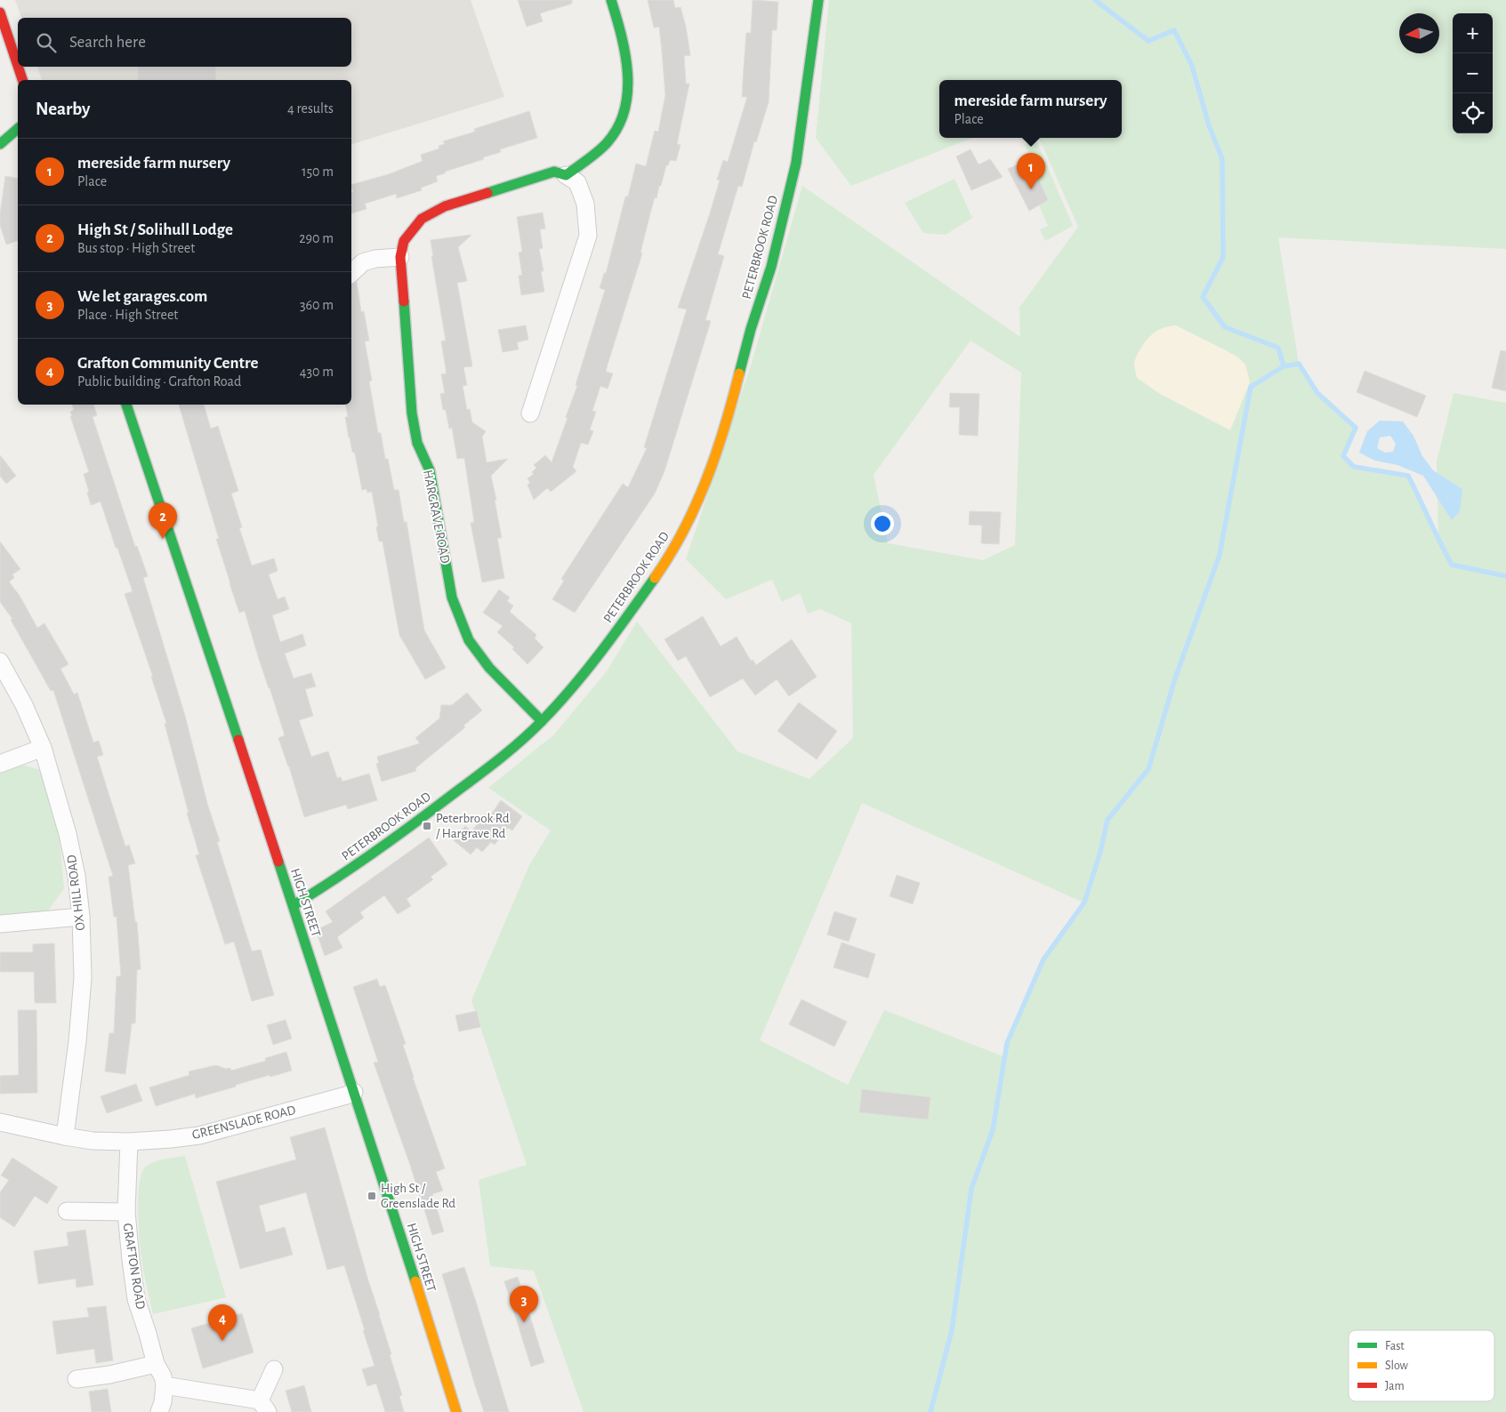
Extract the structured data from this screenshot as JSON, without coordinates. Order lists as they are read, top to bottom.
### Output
{
  "streets": {
    "street": [
      "PETERBROOK ROAD",
      "HARGRAVE ROAD",
      "OX HILL ROAD",
      "HIGH STREET",
      "GREENSLADE ROAD",
      "GRAFTON ROAD"
    ]
  },
  "crossings": [
    ["PETERBROOK ROAD", "HARGRAVE ROAD"],
    ["PETERBROOK ROAD", "HIGH STREET"],
    ["OX HILL ROAD", "GREENSLADE ROAD"],
    ["HIGH STREET", "GREENSLADE ROAD"],
    ["GREENSLADE ROAD", "GRAFTON ROAD"]
  ],
  "places": {
    "transit": ["Peterbrook Rd / Hargrave Rd", "High St / Greenslade Rd"]
  },
  "legend": ["Fast", "Slow", "Jam"],
  "north": "left",
  "page": {
    "map_buttons": ["+", "−"],
    "search": "Search here",
    "popup": ["mereside farm nursery", "Place"],
    "heading": ["Nearby", "4 results"],
    "list": [
      {
        "mark": "1",
        "name": "mereside farm nursery",
        "note": "Place",
        "value": "150 m"
      },
      {
        "mark": "2",
        "name": "High St / Solihull Lodge",
        "note": "Bus stop · High Street",
        "value": "290 m"
      },
      {
        "mark": "3",
        "name": "We let garages.com",
        "note": "Place · High Street",
        "value": "360 m"
      },
      {
        "mark": "4",
        "name": "Grafton Community Centre",
        "note": "Public building · Grafton Road",
        "value": "430 m"
      }
    ],
    "pins": [
      "1",
      "2",
      "3",
      "4"
    ]
  }
}
